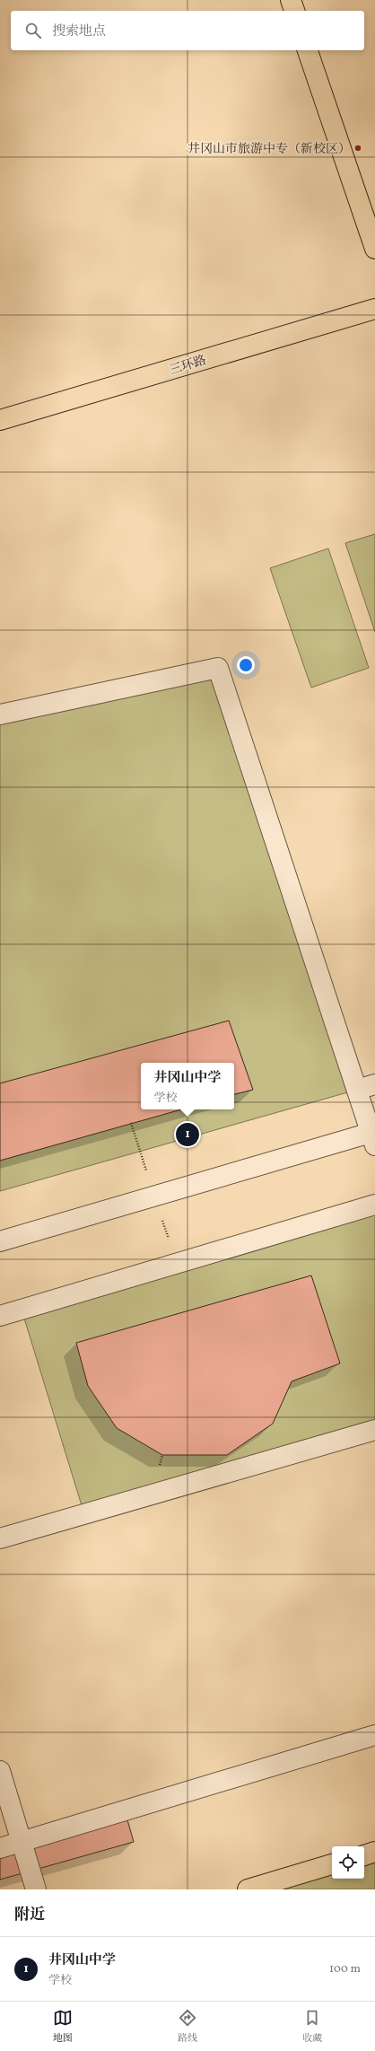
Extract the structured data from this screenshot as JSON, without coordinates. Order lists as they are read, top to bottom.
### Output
{
  "streets": {
    "main road": ["三环路"]
  },
  "places": ["井冈山市旅游中专（新校区）"],
  "page": {
    "search": "搜索地点",
    "popup": ["井冈山中学", "学校"],
    "pins": "1",
    "heading": "附近",
    "list": [
      {
        "mark": "1",
        "name": "井冈山中学",
        "note": "学校",
        "value": "100 m"
      }
    ],
    "nav": ["地图", "路线", "收藏"]
  }
}
